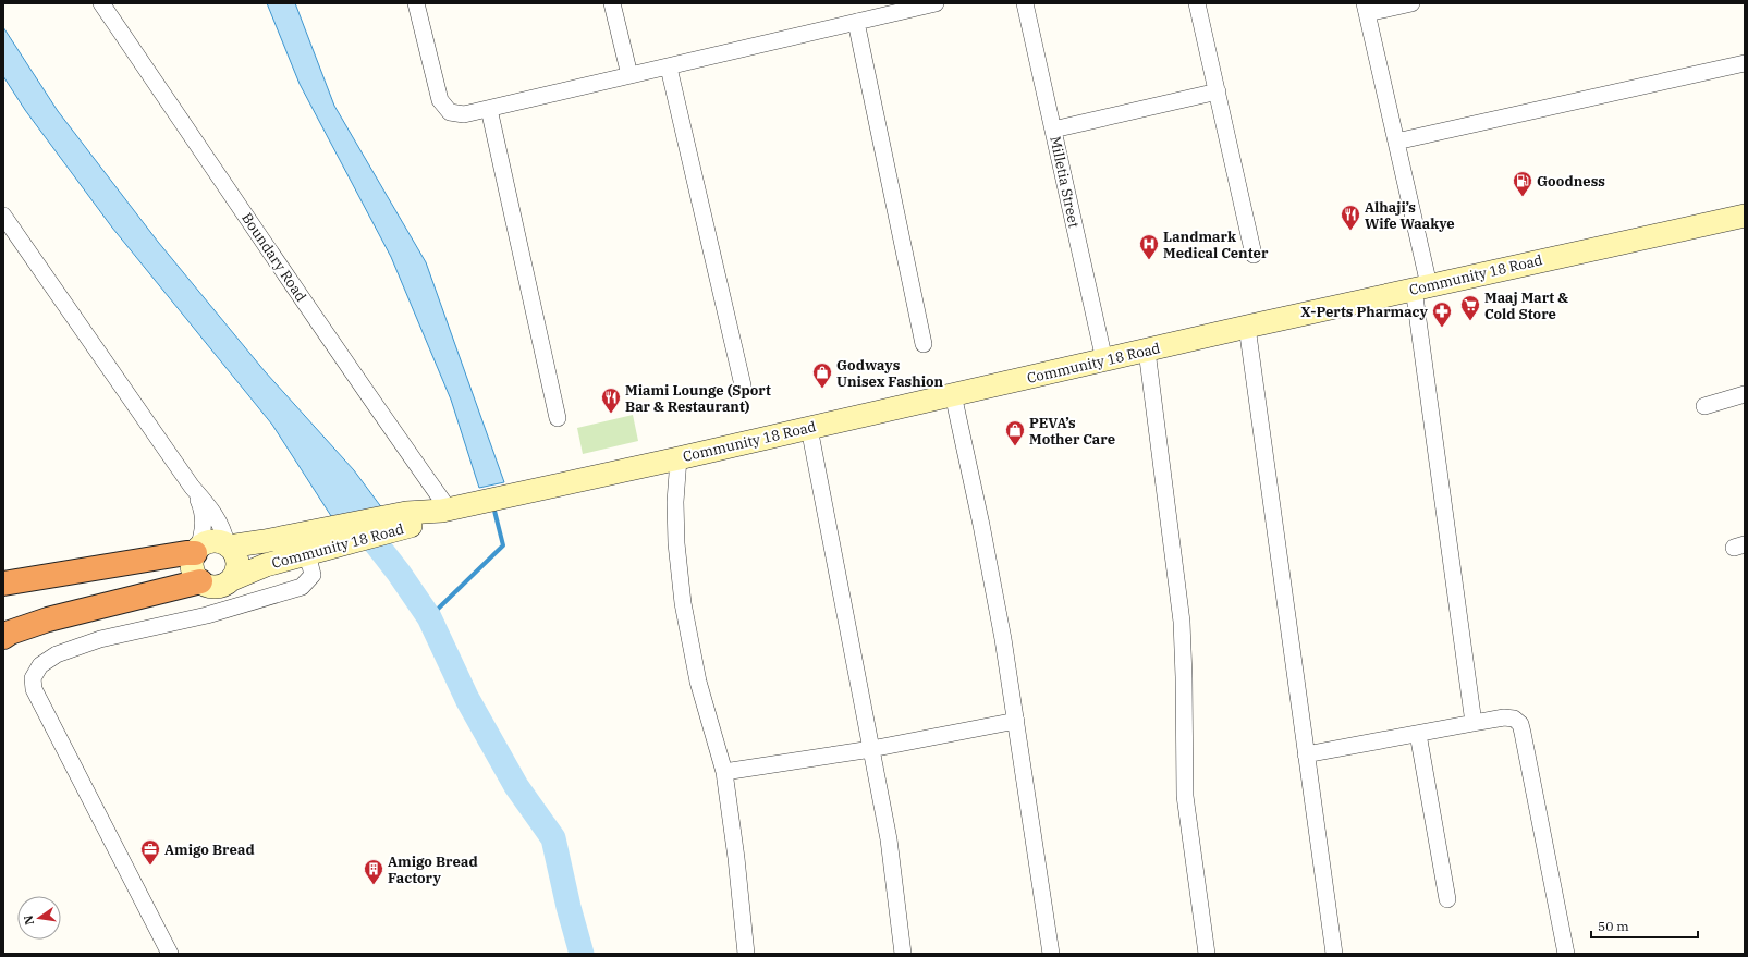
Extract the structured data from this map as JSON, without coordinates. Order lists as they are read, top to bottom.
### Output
{
  "streets": {
    "main road": ["Community 18 Road"],
    "street": ["Milletia Street", "Boundary Road"]
  },
  "crossings": [
    ["Milletia Street", "Community 18 Road"],
    ["Boundary Road", "Community 18 Road"]
  ],
  "places": {
    "fuel station": ["Goodness"],
    "restaurant": ["Alhaji’s Wife Waakye", "Miami Lounge (Sport Bar & Restaurant)"],
    "hospital": ["Landmark Medical Center"],
    "supermarket": ["Maaj Mart & Cold Store"],
    "pharmacy": ["X-Perts Pharmacy"],
    "shop": ["Godways Unisex Fashion", "PEVA’s Mother Care"],
    "office": ["Amigo Bread"],
    "building": ["Amigo Bread Factory"]
  },
  "scale_bar": "50 m",
  "north": "left"
}
